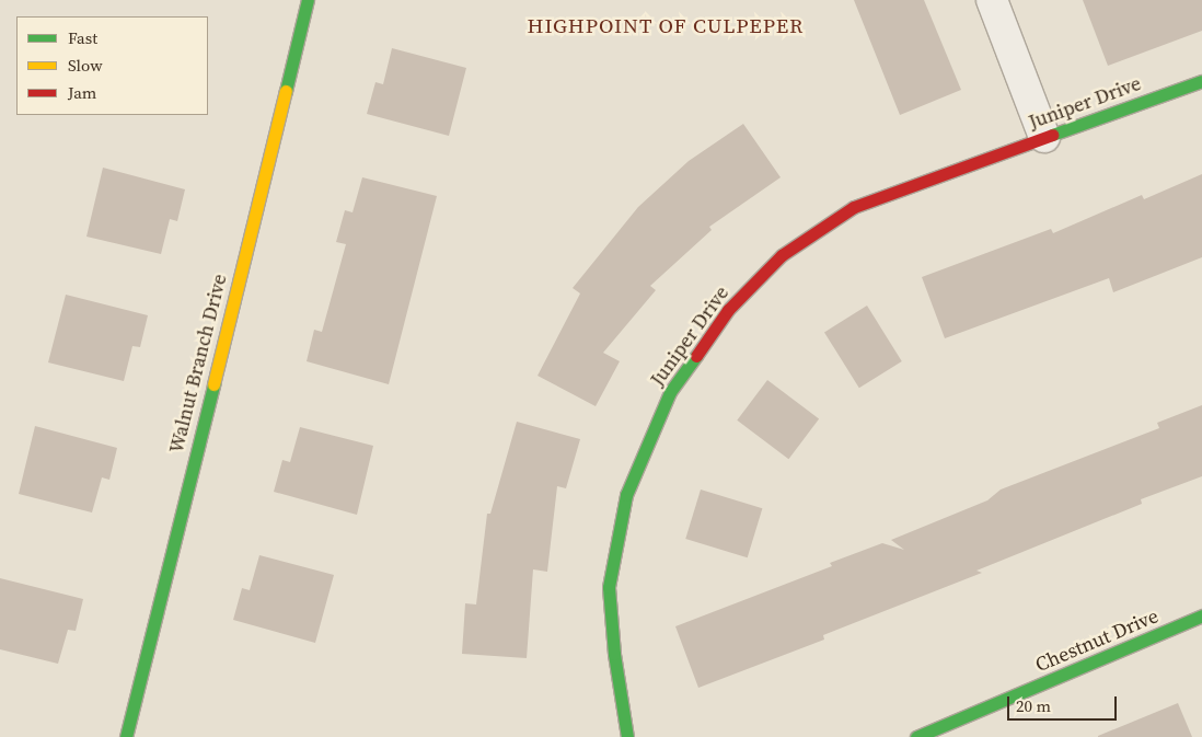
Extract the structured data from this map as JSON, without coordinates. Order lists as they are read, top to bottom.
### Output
{
  "streets": {
    "street": ["Juniper Drive", "Walnut Branch Drive", "Chestnut Drive"]
  },
  "districts": ["HIGHPOINT OF CULPEPER"],
  "legend": ["Fast", "Slow", "Jam"],
  "scale_bar": "20 m"
}
